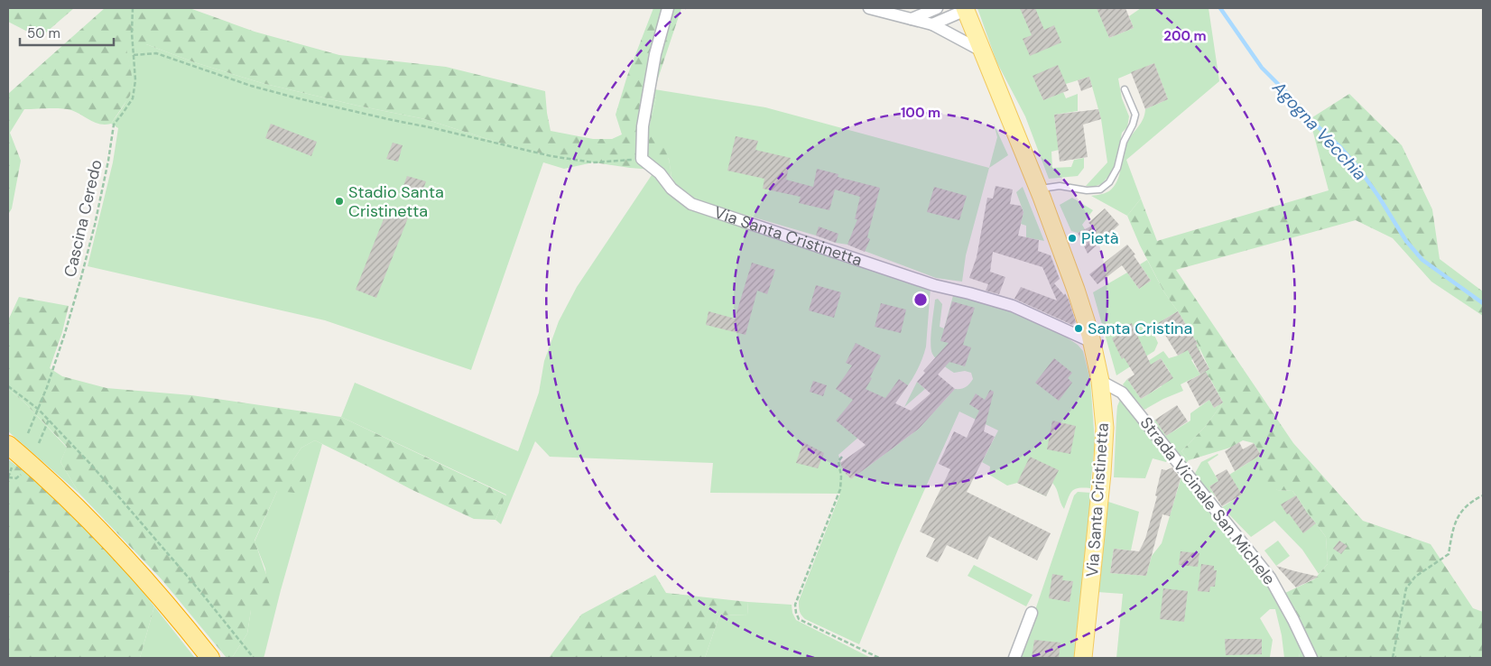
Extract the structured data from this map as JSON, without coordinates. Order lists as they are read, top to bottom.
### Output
{
  "streets": {
    "main road": ["Via Santa Cristinetta"],
    "street": ["Strada Vicinale San Michele"],
    "path": ["Cascina Ceredo"]
  },
  "crossings": [
    ["Via Santa Cristinetta", "Strada Vicinale San Michele"]
  ],
  "water": ["Agogna Vecchia"],
  "places": ["Stadio Santa Cristinetta", "Pietà", "Santa Cristina"],
  "scale_bar": "50 m",
  "rings": ["200 m", "100 m"]
}
